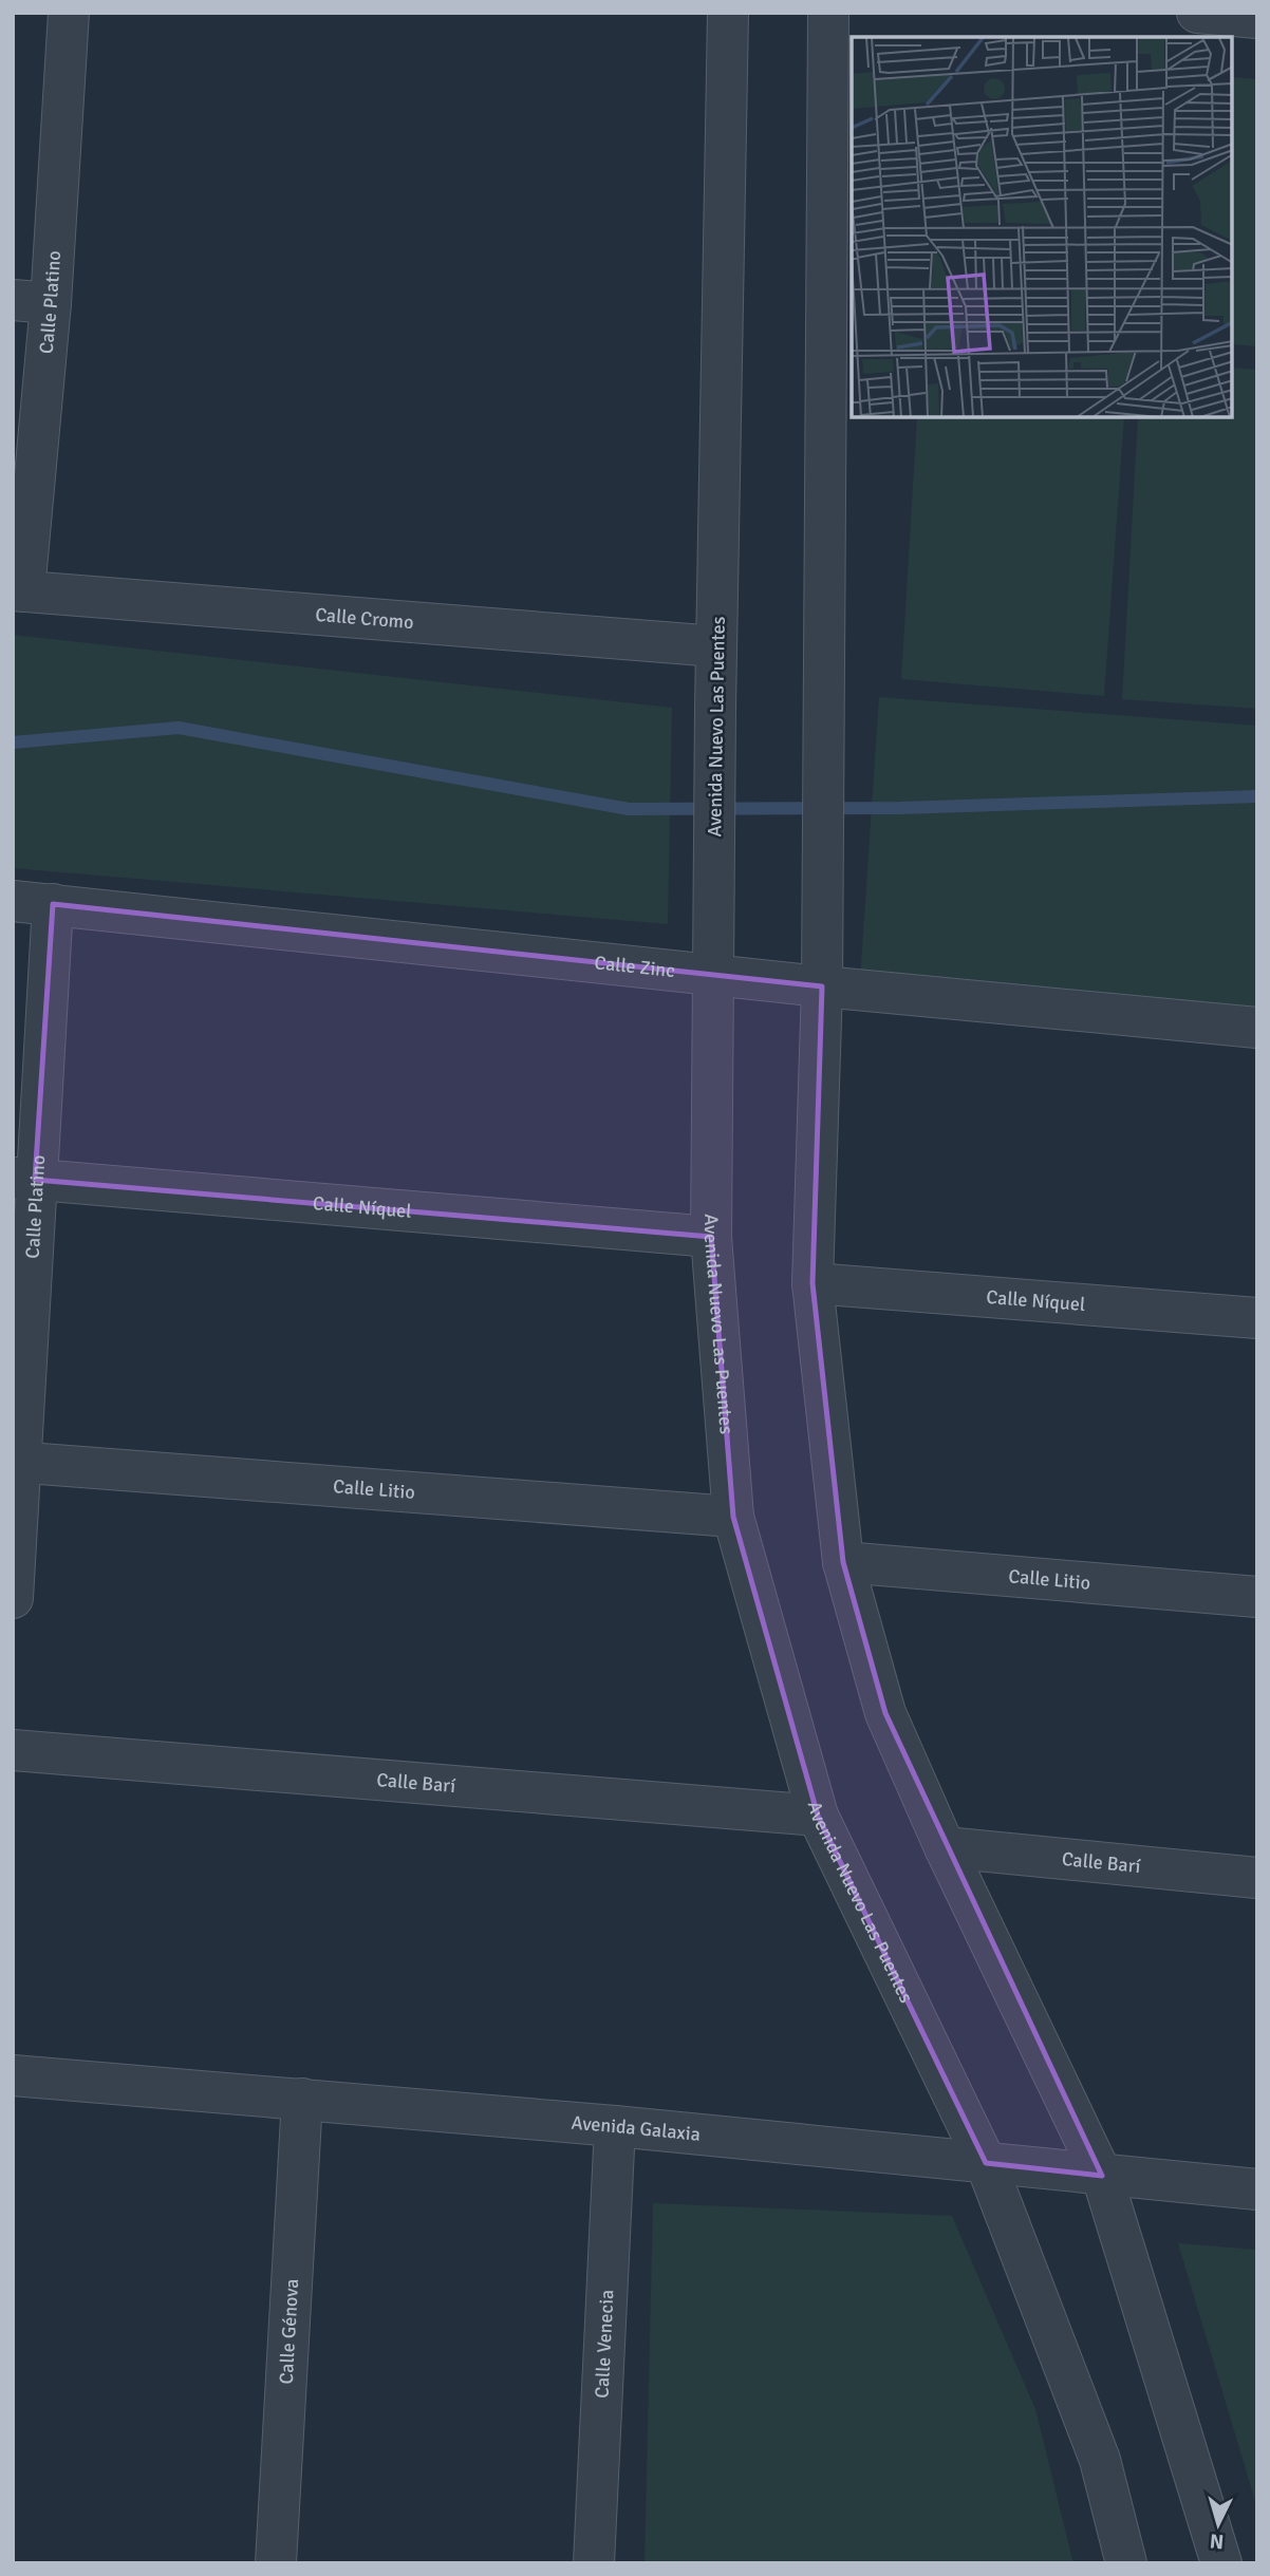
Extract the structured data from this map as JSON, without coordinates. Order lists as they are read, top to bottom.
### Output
{
  "streets": {
    "street": [
      "Calle Platino",
      "Calle Cromo",
      "Avenida Nuevo Las Puentes",
      "Calle Zinc",
      "Calle Níquel",
      "Calle Litio",
      "Calle Barí",
      "Avenida Galaxia",
      "Calle Génova",
      "Calle Venecia"
    ]
  },
  "crossings": [
    ["Calle Platino", "Calle Cromo"],
    ["Calle Platino", "Calle Zinc"],
    ["Calle Platino", "Calle Níquel"],
    ["Calle Platino", "Calle Litio"],
    ["Calle Cromo", "Avenida Nuevo Las Puentes"],
    ["Avenida Nuevo Las Puentes", "Calle Zinc"],
    ["Avenida Nuevo Las Puentes", "Calle Níquel"],
    ["Avenida Nuevo Las Puentes", "Calle Litio"],
    ["Avenida Nuevo Las Puentes", "Calle Barí"],
    ["Avenida Nuevo Las Puentes", "Avenida Galaxia"],
    ["Avenida Galaxia", "Calle Génova"],
    ["Avenida Galaxia", "Calle Venecia"]
  ],
  "north": "bottom"
}
